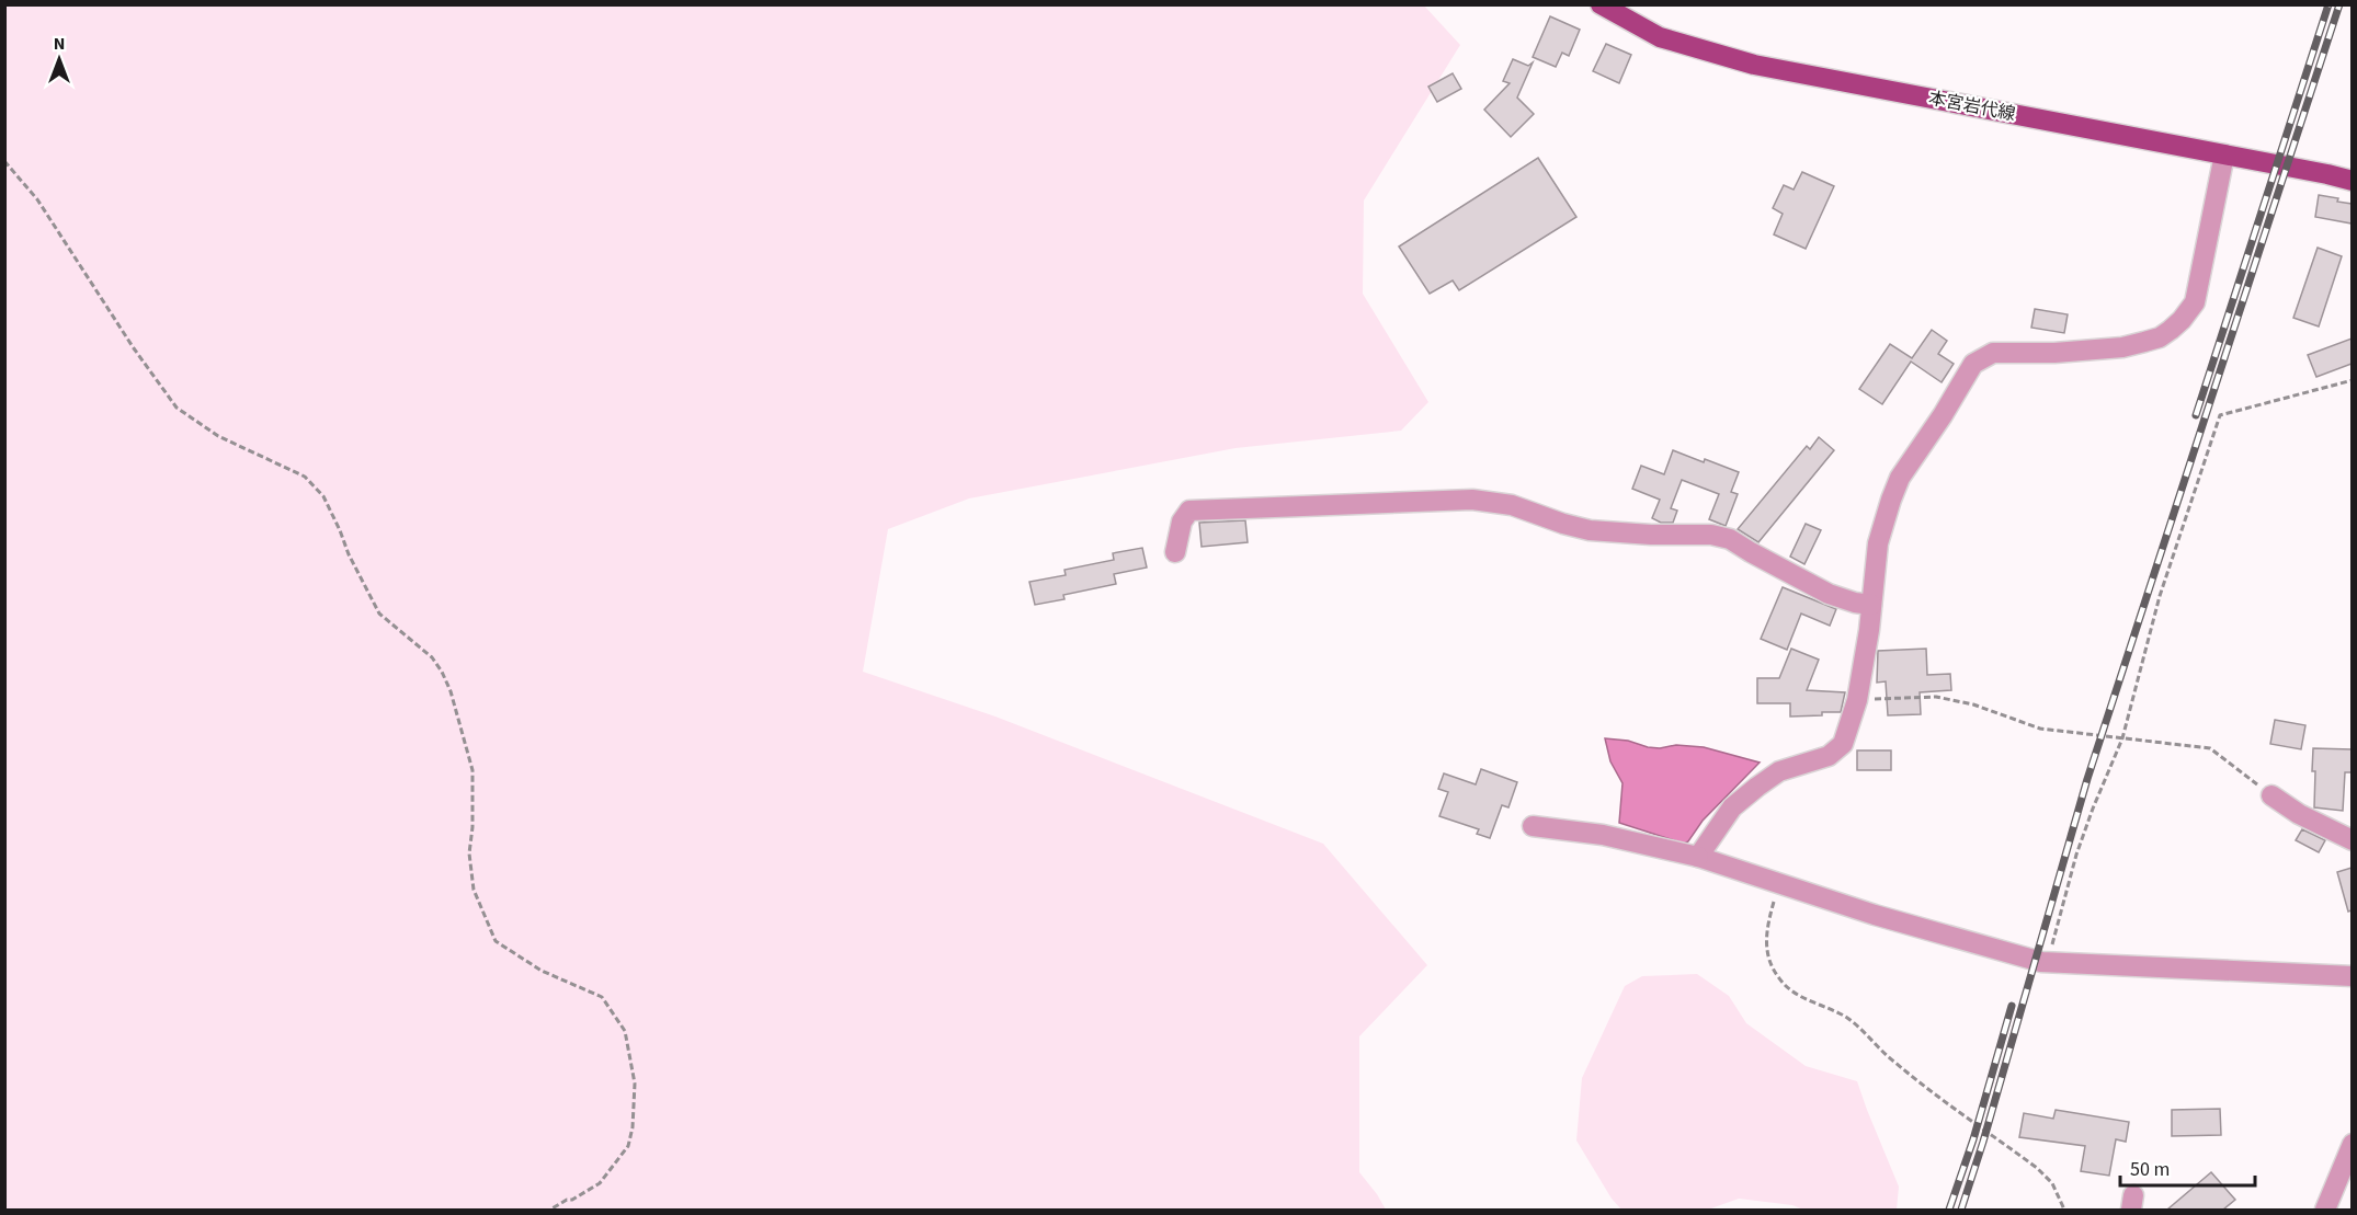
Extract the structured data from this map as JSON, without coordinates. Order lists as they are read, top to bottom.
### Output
{
  "streets": {
    "main road": ["本宮岩代線"]
  },
  "scale_bar": "50 m",
  "north": "top"
}
